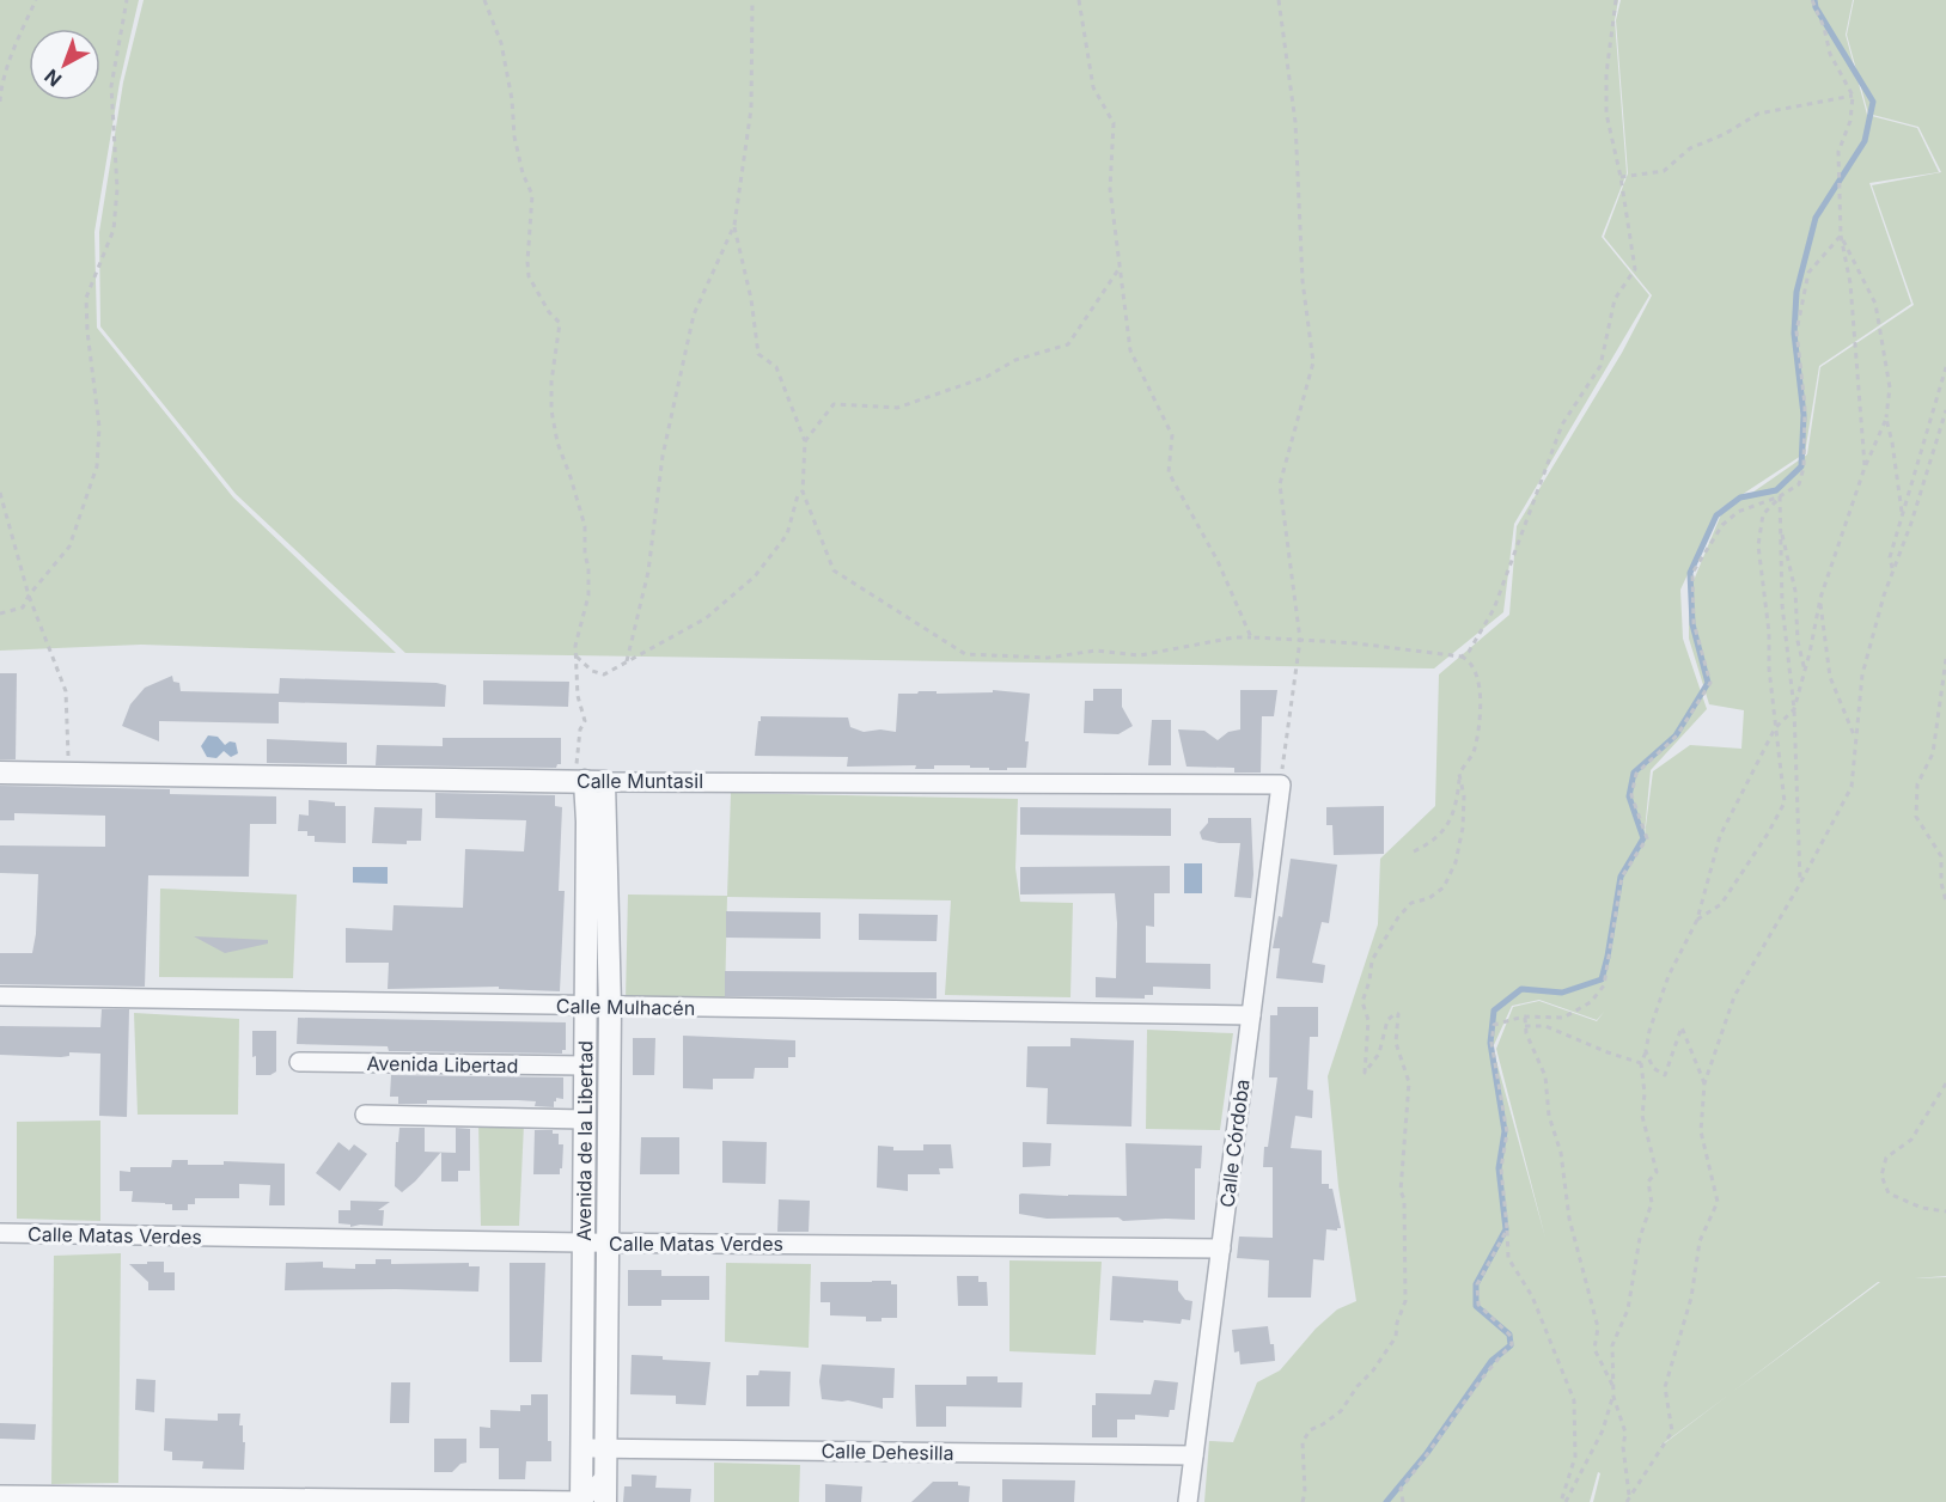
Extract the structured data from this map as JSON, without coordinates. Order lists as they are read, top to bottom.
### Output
{
  "streets": {
    "street": [
      "Calle Muntasil",
      "Calle Mulhacén",
      "Avenida Libertad",
      "Avenida de la Libertad",
      "Calle Córdoba",
      "Calle Matas Verdes",
      "Calle Dehesilla"
    ]
  },
  "crossings": [
    ["Calle Muntasil", "Avenida de la Libertad"],
    ["Calle Muntasil", "Calle Córdoba"],
    ["Calle Mulhacén", "Avenida de la Libertad"],
    ["Calle Mulhacén", "Calle Córdoba"],
    ["Avenida Libertad", "Avenida de la Libertad"],
    ["Avenida de la Libertad", "Calle Matas Verdes"],
    ["Avenida de la Libertad", "Calle Dehesilla"],
    ["Calle Córdoba", "Calle Matas Verdes"],
    ["Calle Córdoba", "Calle Dehesilla"]
  ],
  "north": "bottom left"
}
